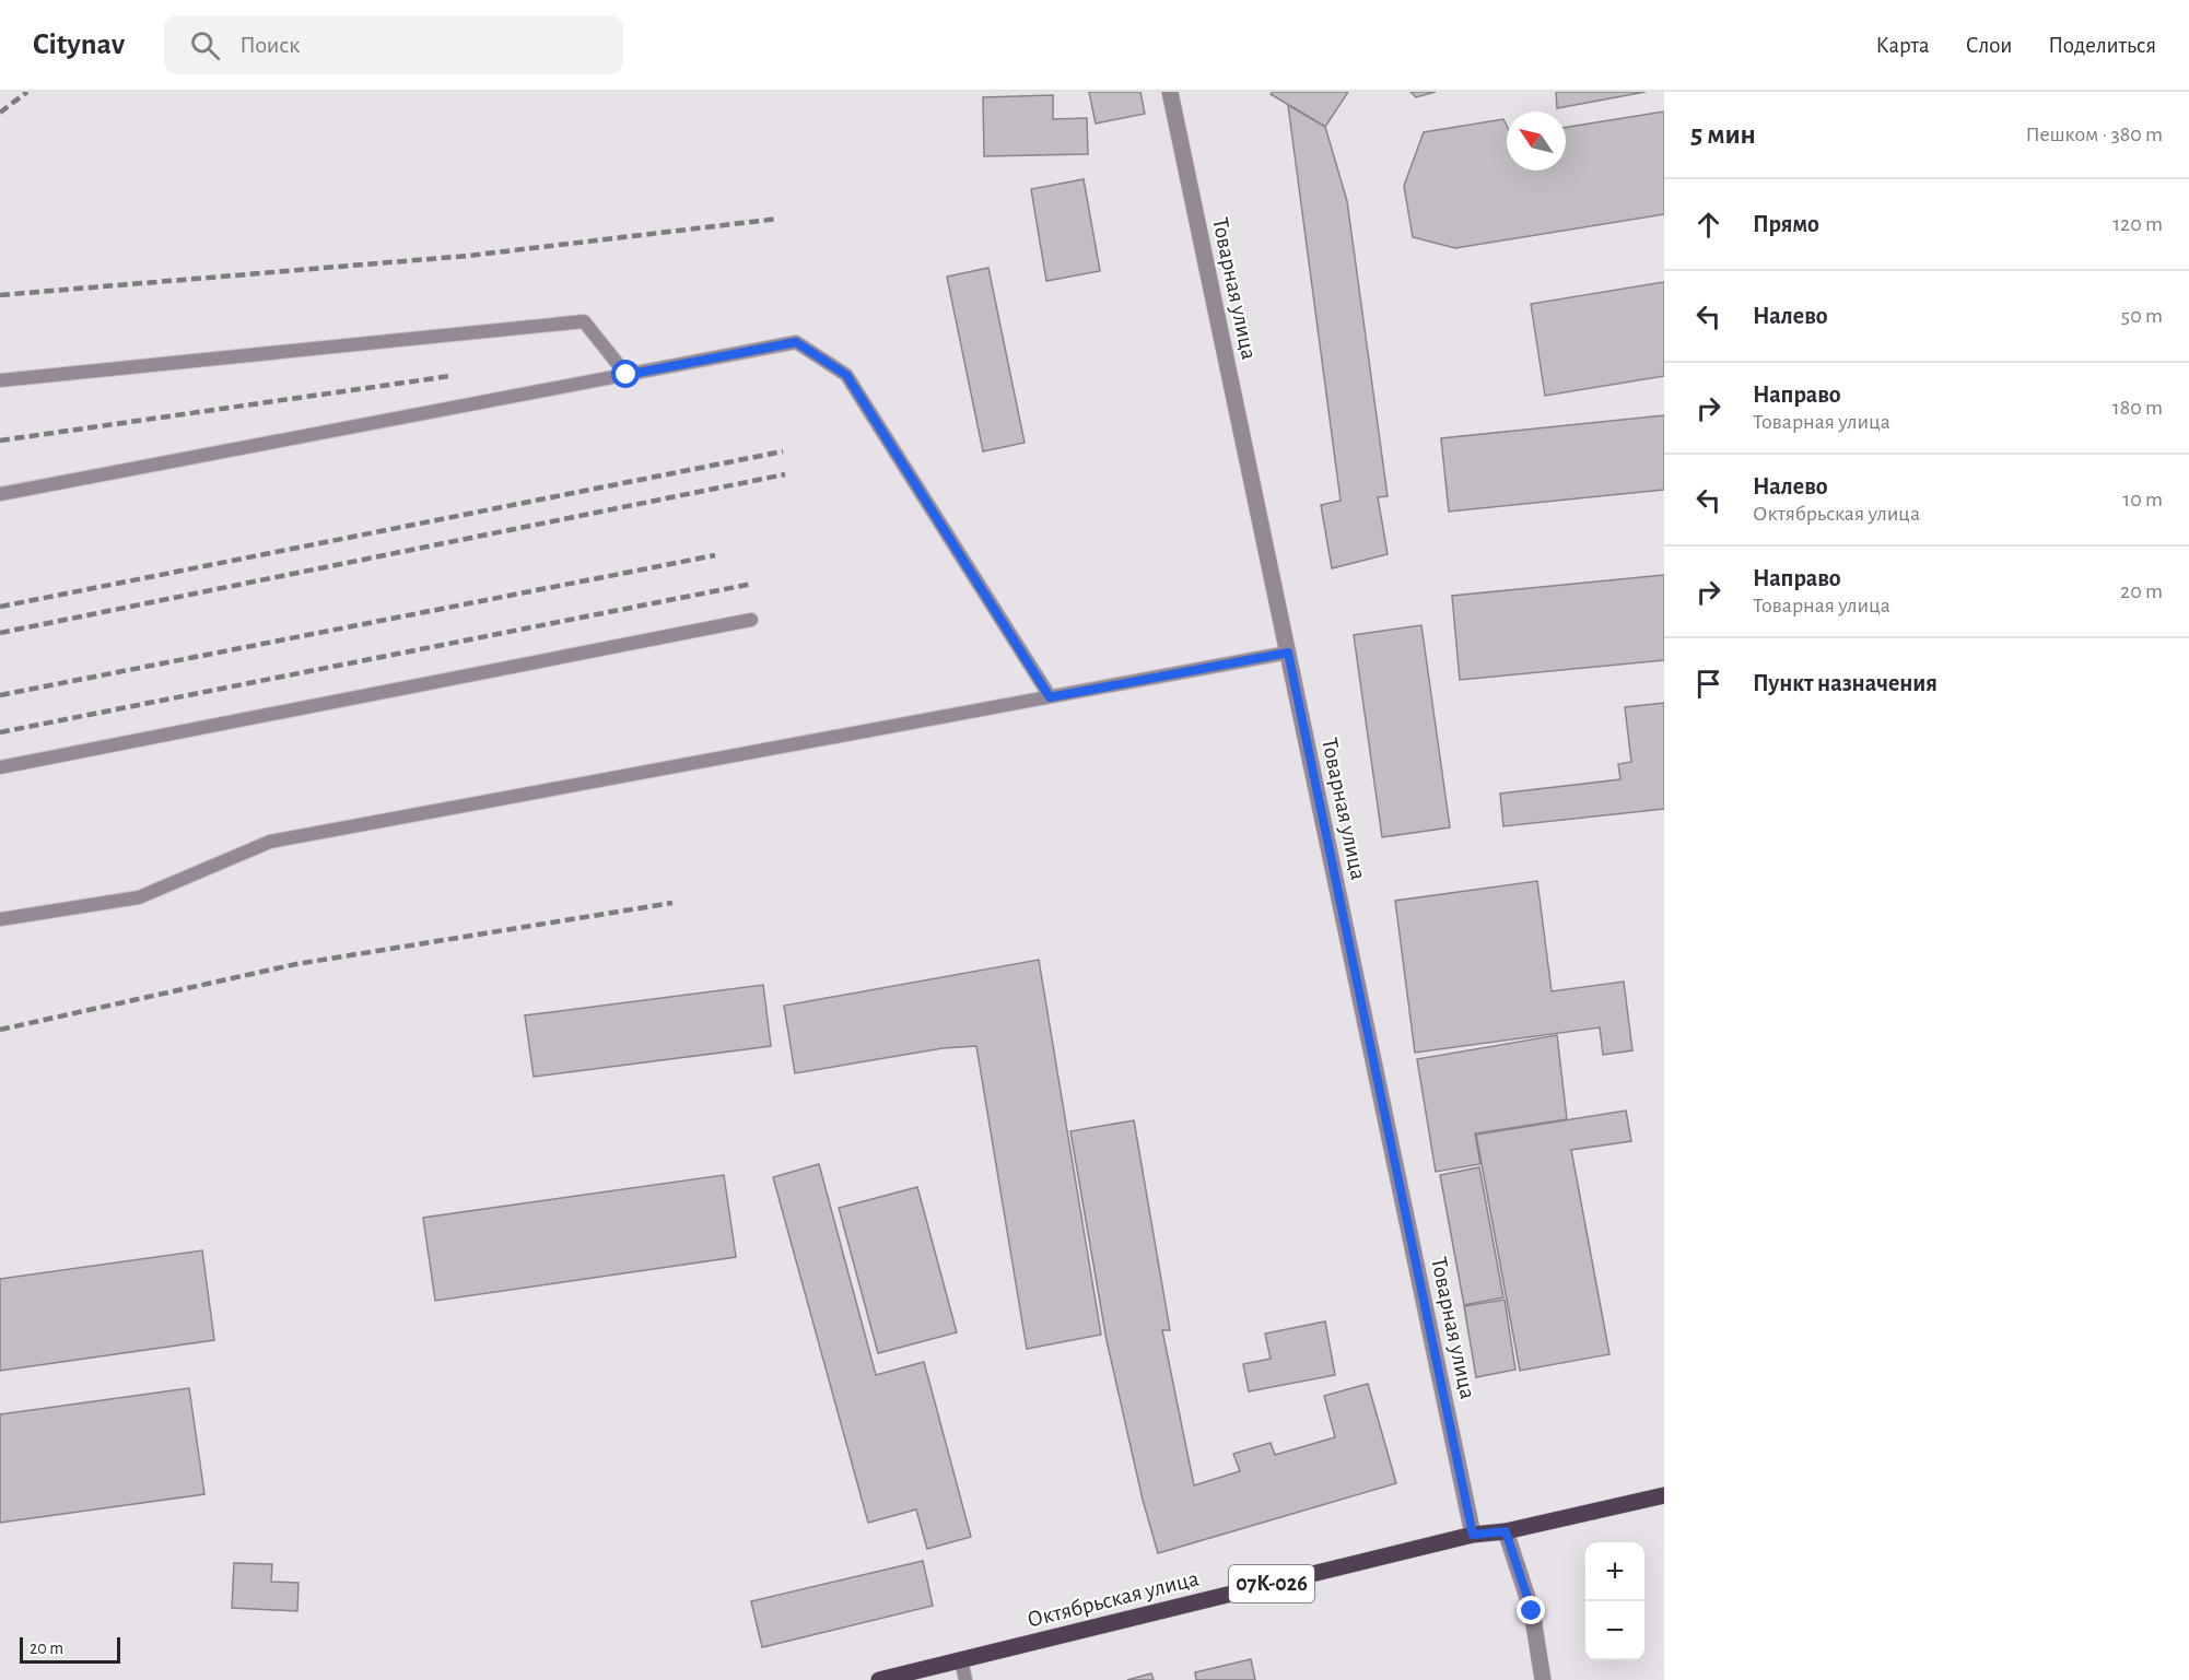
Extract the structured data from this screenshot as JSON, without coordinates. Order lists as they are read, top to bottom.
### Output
{
  "streets": {
    "main road": ["07К-026", "Октябрьская улица"],
    "street": ["Товарная улица"]
  },
  "crossings": [
    ["Товарная улица", "Октябрьская улица"]
  ],
  "scale_bar": "20 m",
  "north": "top left",
  "page": {
    "header": "Citynav",
    "search": "Поиск",
    "nav": ["Карта", "Слои", "Поделиться"],
    "heading": ["5 мин", "Пешком · 380 m"],
    "list": [
      ["Прямо", "120 m"],
      ["Налево", "50 m"],
      ["Направо", "Товарная улица", "180 m"],
      ["Налево", "Октябрьская улица", "10 m"],
      ["Направо", "Товарная улица", "20 m"],
      "Пункт назначения"
    ],
    "map_buttons": ["+", "−"],
    "scale": "20 m"
  }
}
